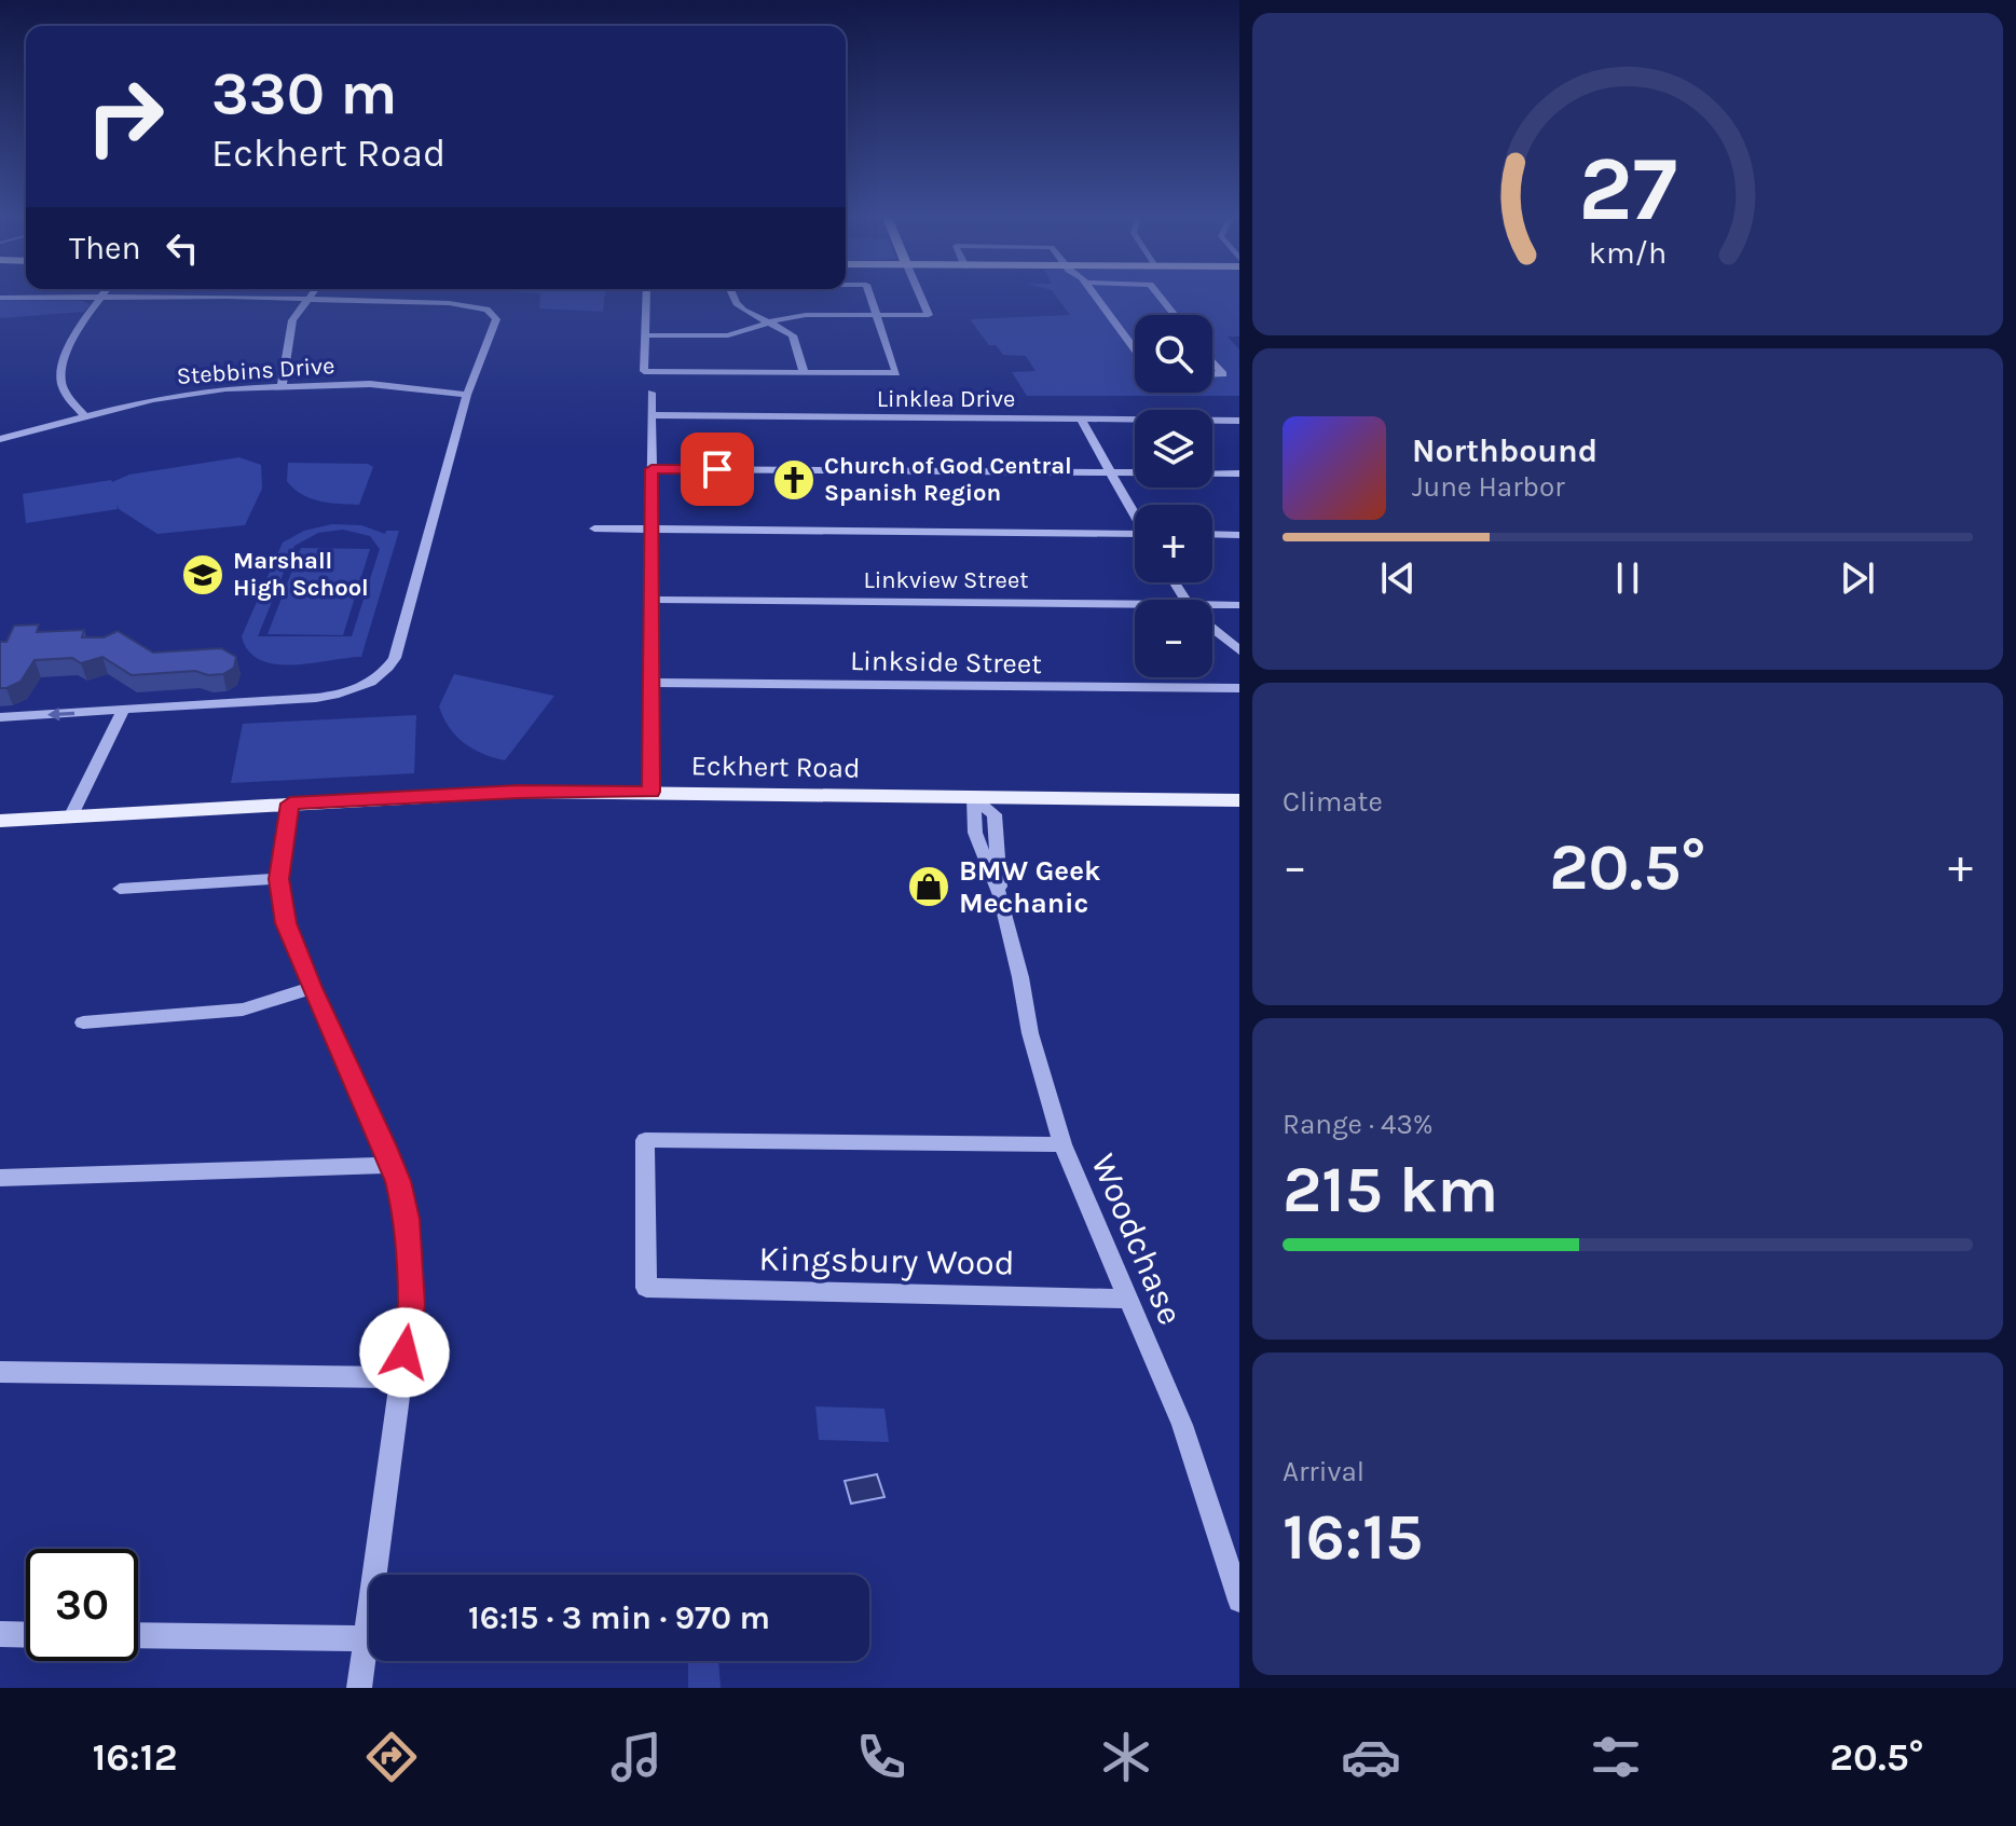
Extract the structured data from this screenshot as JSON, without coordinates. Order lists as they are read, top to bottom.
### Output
{
  "streets": {
    "main road": ["Eckhert Road"],
    "street": [
      "Stebbins Drive",
      "Linklea Drive",
      "Linkview Street",
      "Linkside Street",
      "Woodchase",
      "Kingsbury Wood"
    ]
  },
  "crossings": [
    ["Eckhert Road", "Woodchase"],
    ["Woodchase", "Kingsbury Wood"]
  ],
  "places": {
    "church": ["Church of God Central Spanish Region"],
    "school or university": ["Marshall High School"],
    "shop": ["BMW Geek Mechanic"]
  },
  "page": {
    "turn": ["330 m", "Eckhert Road"],
    "then": "Then",
    "map_buttons": ["+", "−"],
    "song": ["Northbound", "June Harbor"],
    "tile": [
      "Climate",
      ["Range · 43%", "215 km"],
      ["Arrival", "16:15"]
    ],
    "heat": ["−", "20.5°", "+"],
    "limit": "30",
    "trip": "16:15 · 3 min · 970 m",
    "tabs": ["16:12", "20.5°"],
    "gauge": ["27", "km/h"]
  }
}
